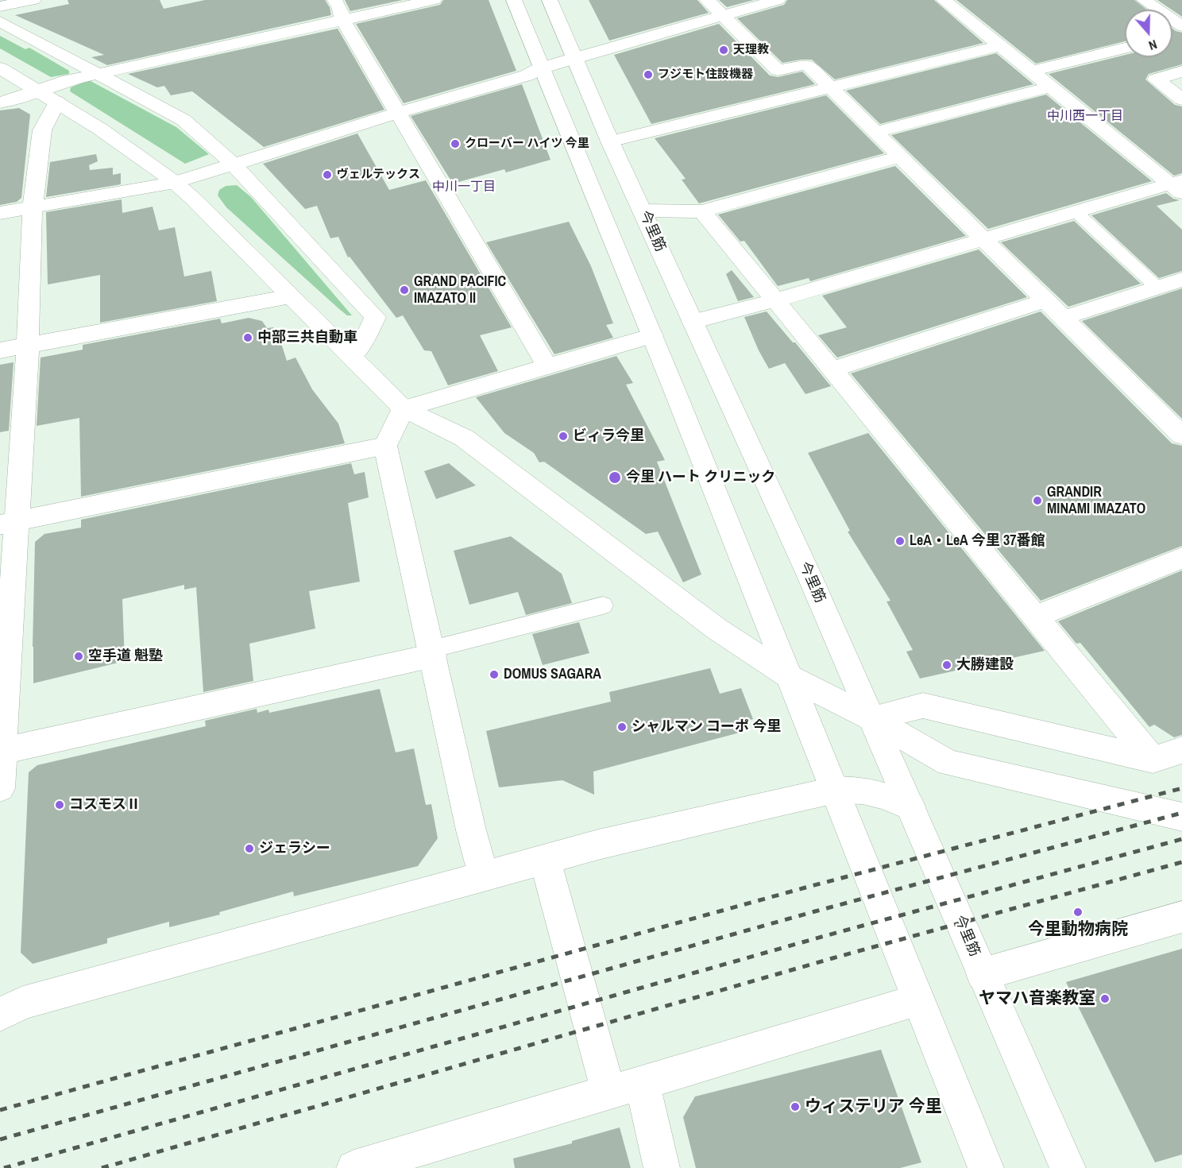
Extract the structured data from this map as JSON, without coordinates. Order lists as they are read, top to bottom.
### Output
{
  "streets": {
    "street": ["今里筋"]
  },
  "districts": ["中川西一丁目", "中川一丁目"],
  "places": [
    "天理教",
    "フジモト住設機器",
    "クローバー ハイツ 今里",
    "ヴェルテックス",
    "GRAND PACIFIC IMAZATO II",
    "中部三共自動車",
    "ビィラ今里",
    "今里 ハート クリニック",
    "GRANDIR MINAMI IMAZATO",
    "LeA・LeA 今里 37番館",
    "空手道 魁塾",
    "大勝建設",
    "DOMUS SAGARA",
    "シャルマン コーポ 今里",
    "コスモスⅡ",
    "ジェラシー",
    "今里動物病院",
    "ヤマハ音楽教室",
    "ウィステリア 今里"
  ],
  "north": "bottom"
}
